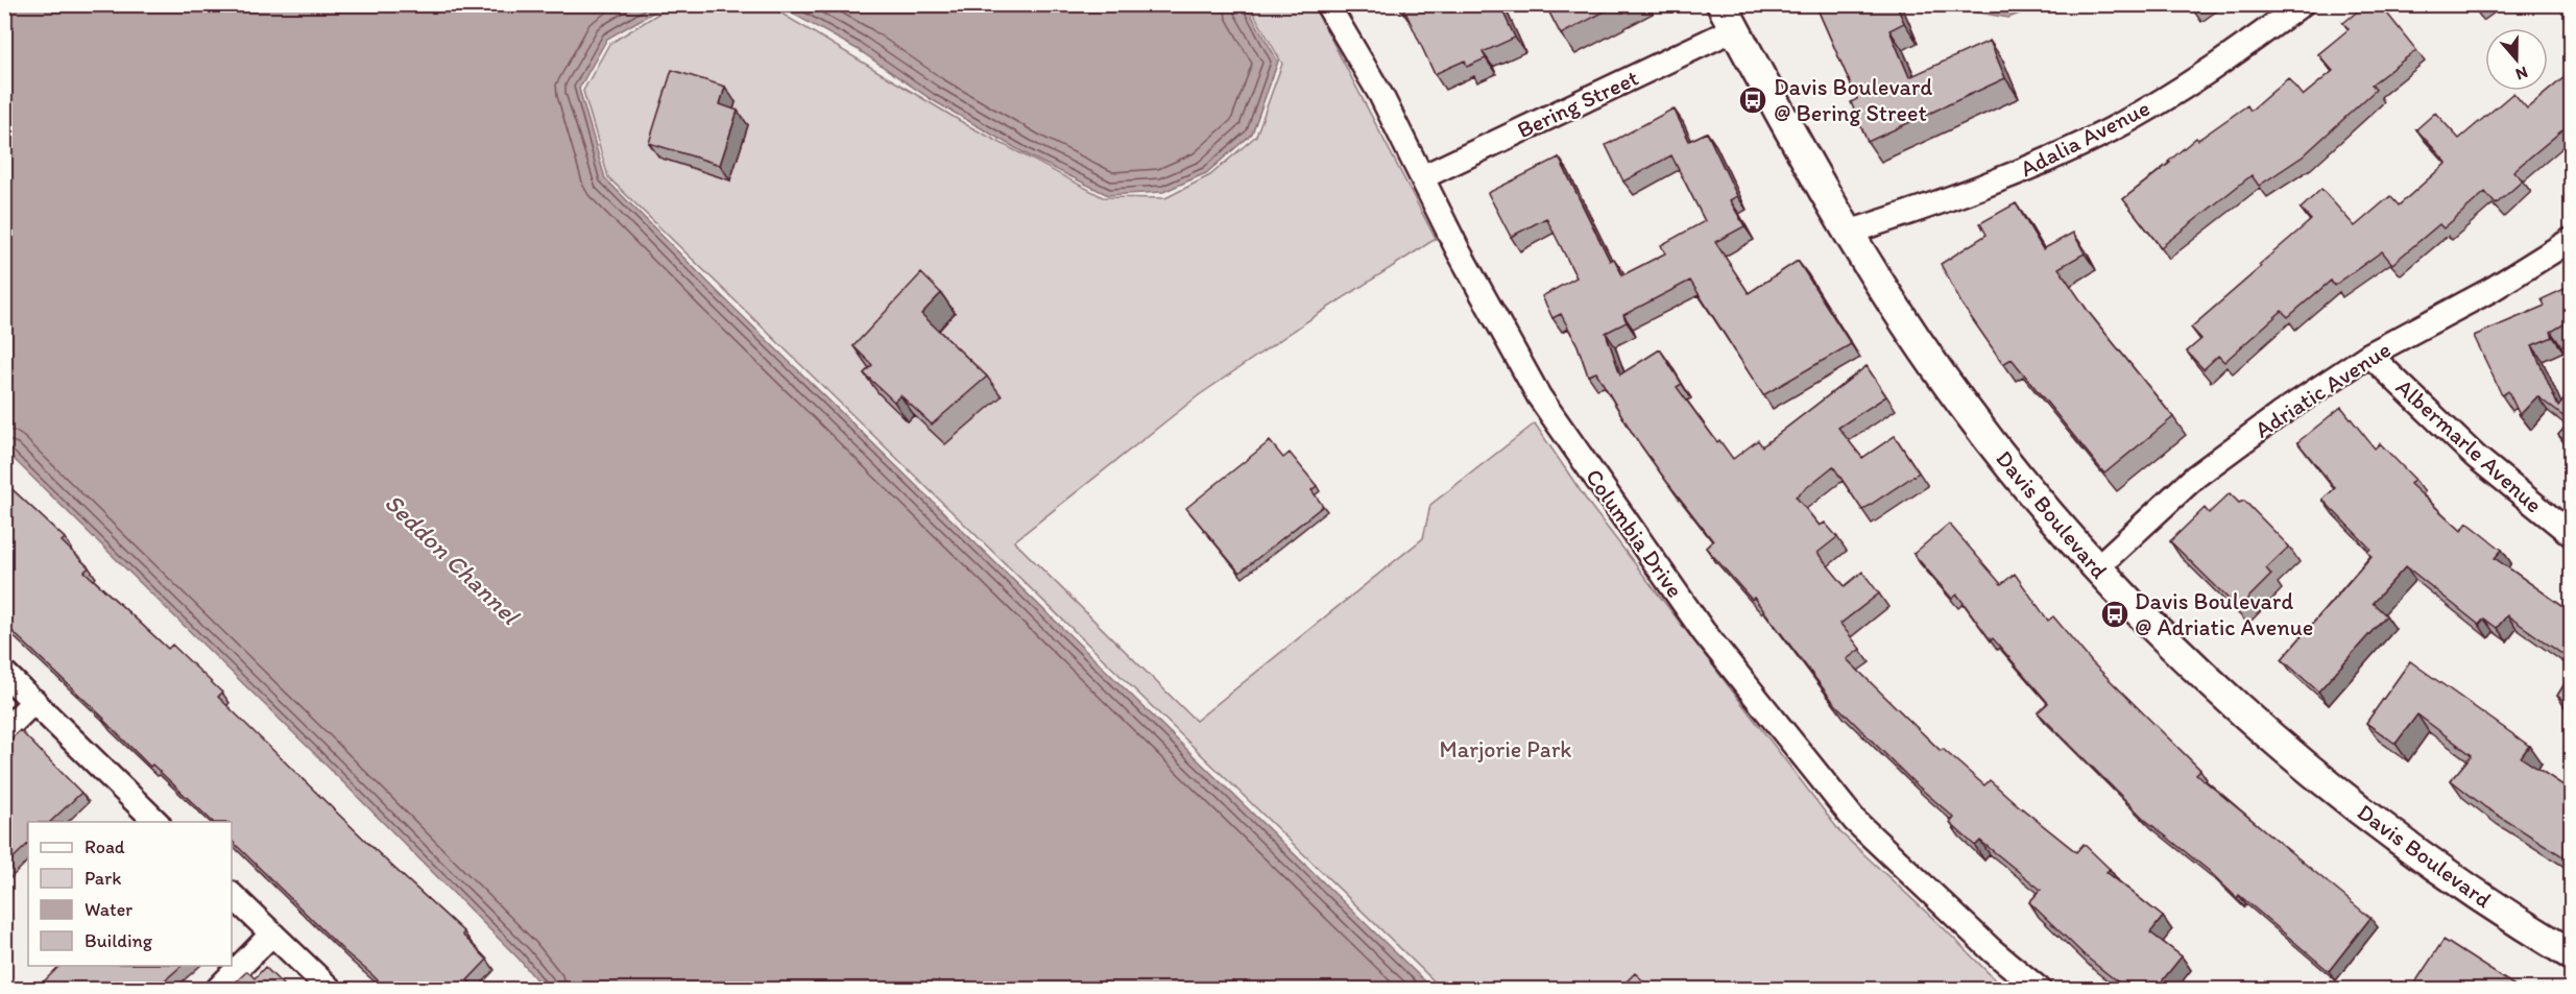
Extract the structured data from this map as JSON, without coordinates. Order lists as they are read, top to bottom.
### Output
{
  "streets": {
    "street": [
      "Bering Street",
      "Adalia Avenue",
      "Adriatic Avenue",
      "Albermarle Avenue",
      "Davis Boulevard",
      "Columbia Drive"
    ]
  },
  "crossings": [
    ["Bering Street", "Davis Boulevard"],
    ["Bering Street", "Columbia Drive"],
    ["Adalia Avenue", "Davis Boulevard"],
    ["Adriatic Avenue", "Albermarle Avenue"],
    ["Adriatic Avenue", "Davis Boulevard"]
  ],
  "water": ["Seddon Channel"],
  "parks": ["Marjorie Park"],
  "places": {
    "bus stop": ["Davis Boulevard @ Bering Street", "Davis Boulevard @ Adriatic Avenue"]
  },
  "legend": [
    "Road",
    "Park",
    "Water",
    "Building"
  ],
  "north": "bottom"
}
